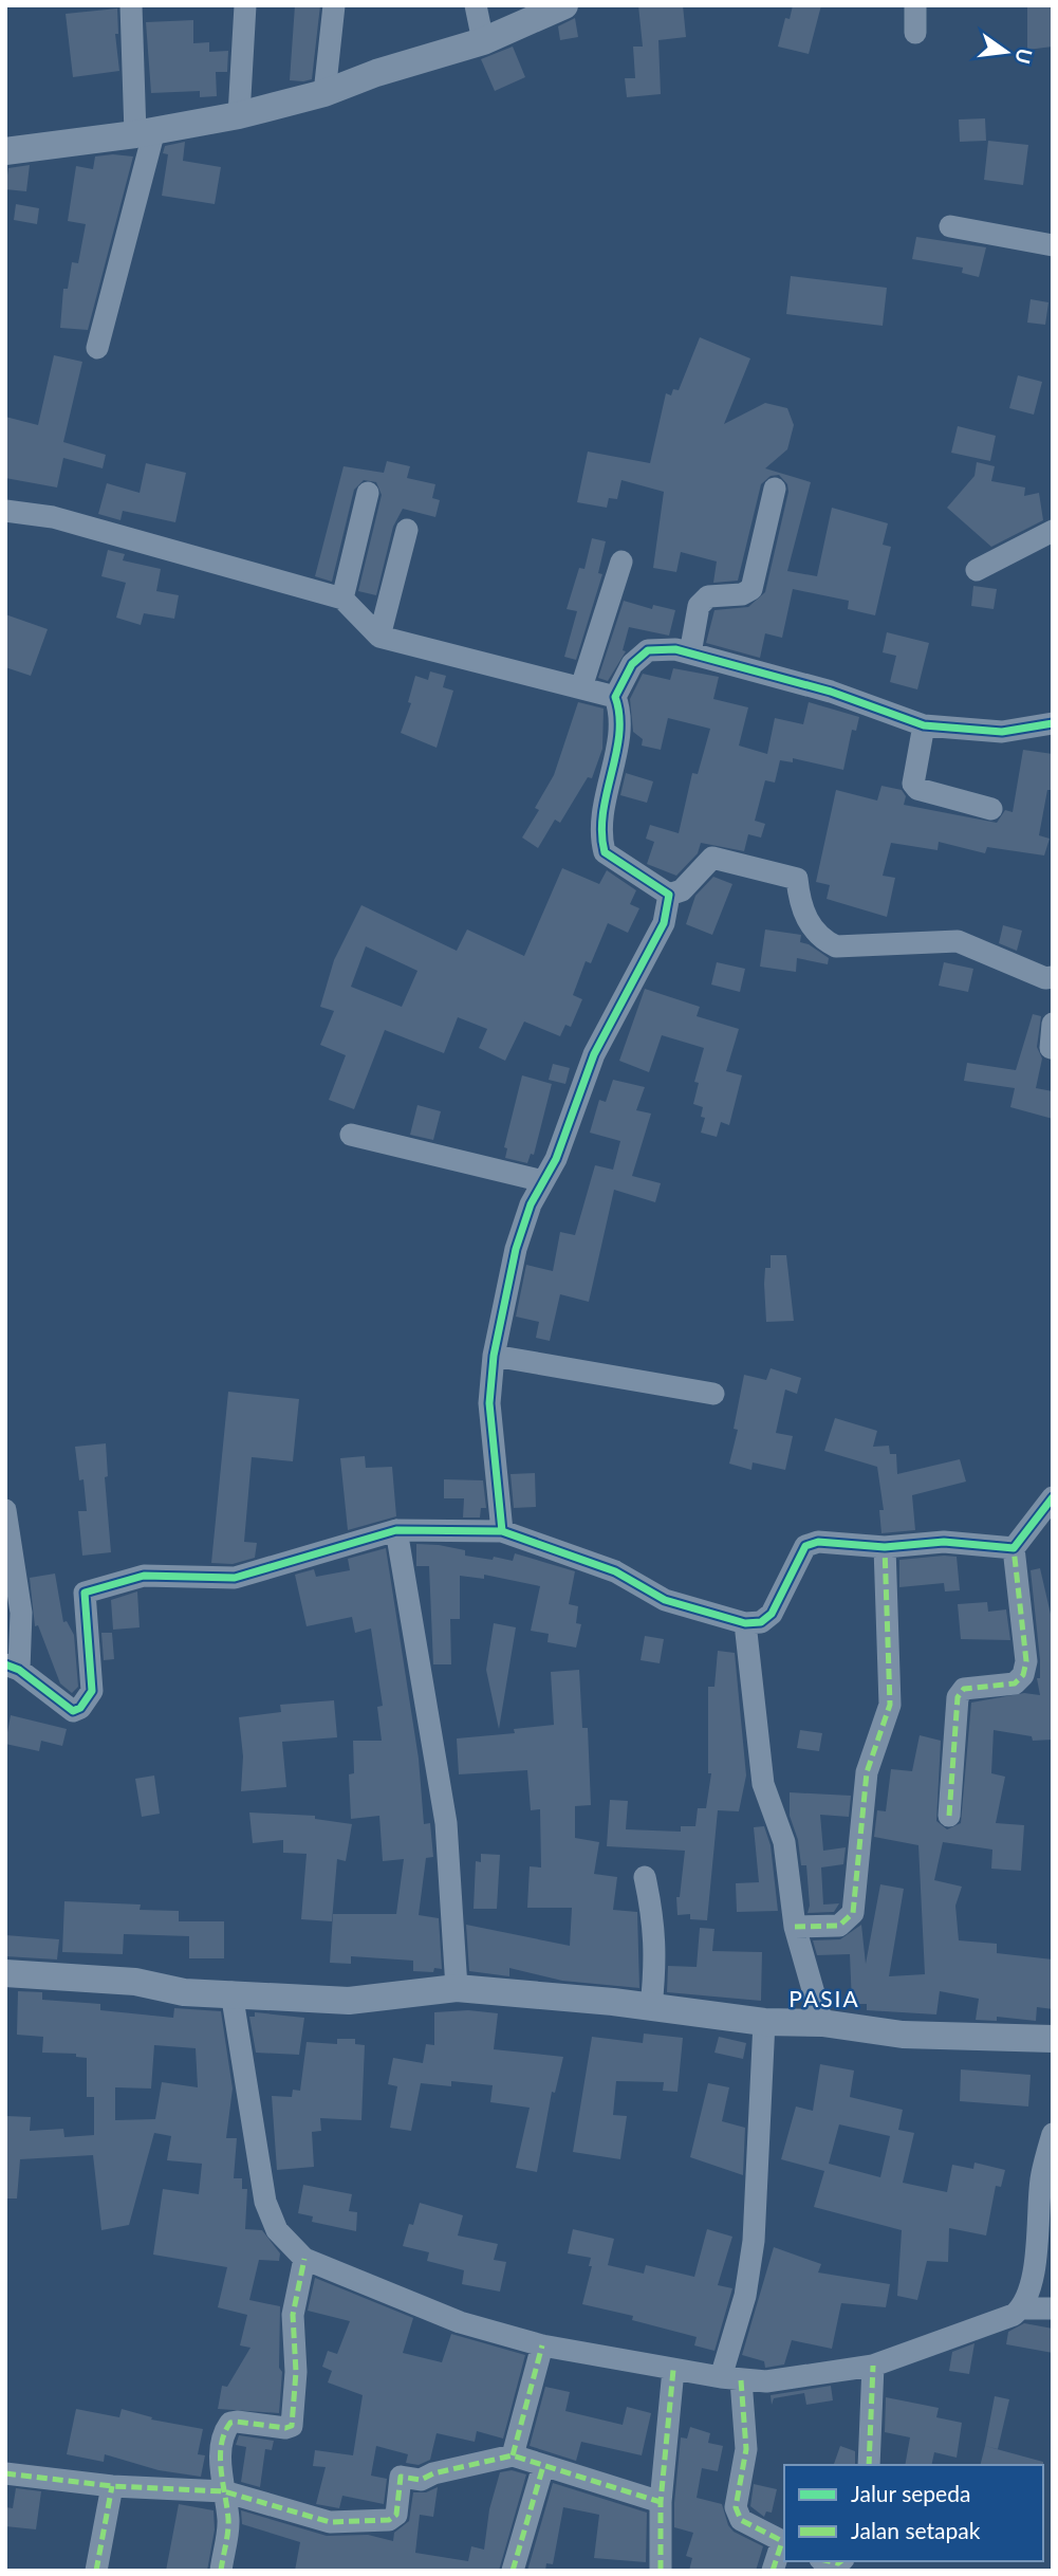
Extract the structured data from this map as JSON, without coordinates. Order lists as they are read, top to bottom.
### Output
{
  "districts": ["PASIA"],
  "legend": ["Jalur sepeda", "Jalan setapak"],
  "north": "right"
}
